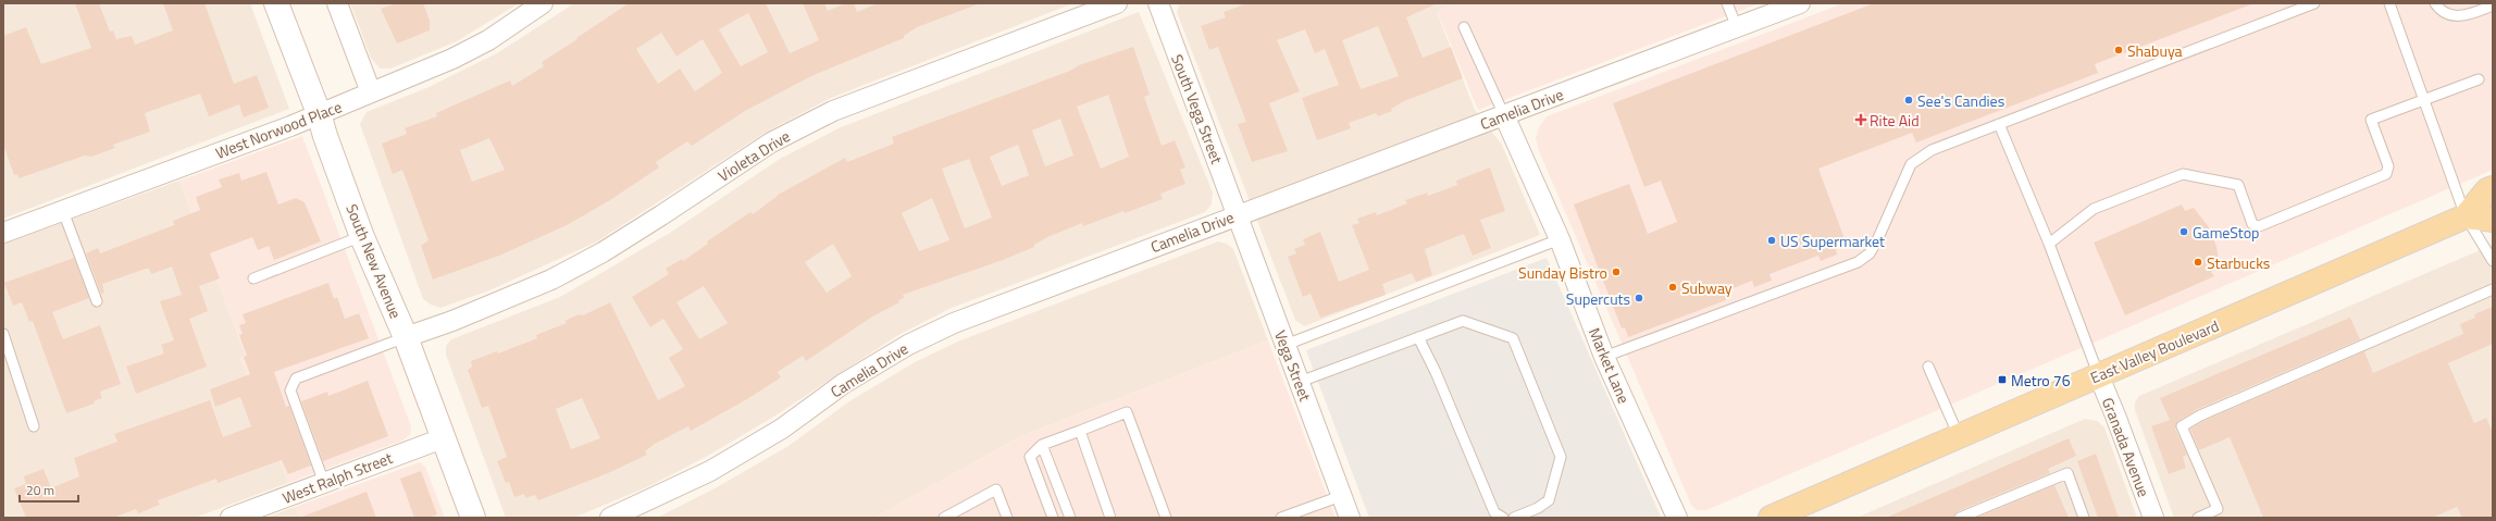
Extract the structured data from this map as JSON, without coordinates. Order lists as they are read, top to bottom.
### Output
{
  "streets": {
    "main road": ["South New Avenue", "East Valley Boulevard"],
    "street": [
      "South Vega Street",
      "Camelia Drive",
      "West Norwood Place",
      "Violeta Drive",
      "Vega Street",
      "Market Lane",
      "Granada Avenue",
      "West Ralph Street"
    ]
  },
  "crossings": [
    ["South Vega Street", "Camelia Drive"],
    ["South Vega Street", "Vega Street"],
    ["Camelia Drive", "Vega Street"],
    ["Camelia Drive", "Market Lane"],
    ["West Norwood Place", "South New Avenue"],
    ["Violeta Drive", "South New Avenue"],
    ["South New Avenue", "West Ralph Street"],
    ["East Valley Boulevard", "Granada Avenue"]
  ],
  "places": {
    "other": [
      "Shabuya",
      "See's Candies",
      "GameStop",
      "US Supermarket",
      "Starbucks",
      "Sunday Bistro",
      "Subway",
      "Supercuts"
    ],
    "health": ["Rite Aid"],
    "transit": ["Metro 76"]
  },
  "scale_bar": "20 m"
}
